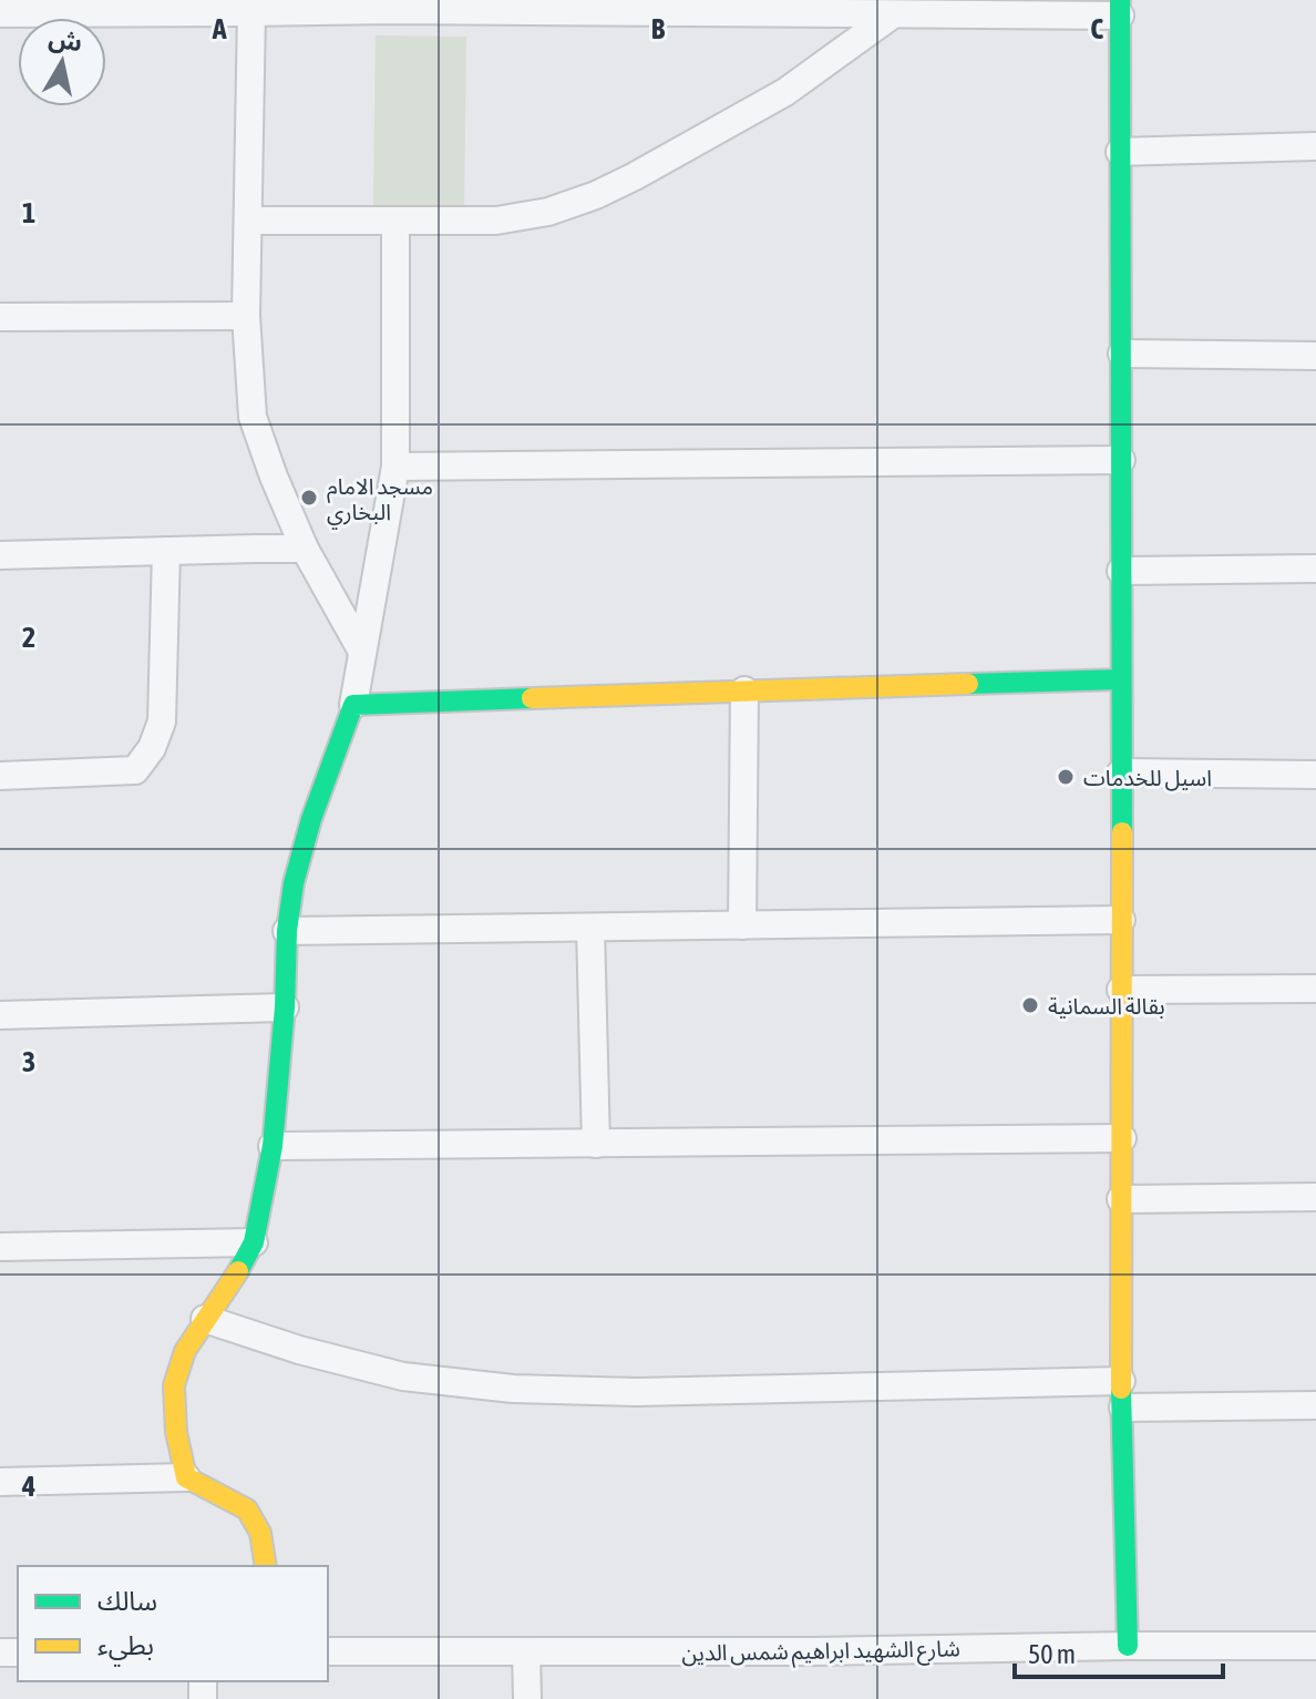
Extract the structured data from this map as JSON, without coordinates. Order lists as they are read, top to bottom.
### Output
{
  "streets": {
    "street": ["شارع الشهيد ابراهيم شمس الدين"]
  },
  "places": ["مسجد الامام البخاري", "اسيل للخدمات", "بقالة السمانية"],
  "legend": ["سالك", "بطيء"],
  "scale_bar": "50 m",
  "north": "top",
  "grid": {
    "columns": ["A", "B", "C"],
    "rows": [
      "1",
      "2",
      "3",
      "4"
    ]
  }
}
